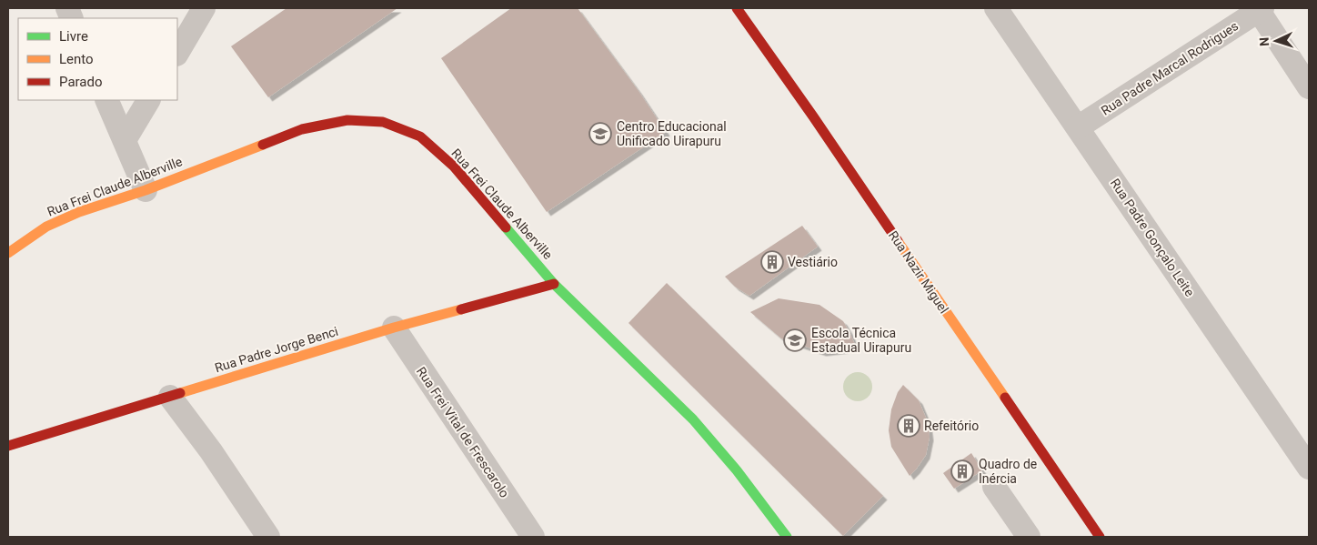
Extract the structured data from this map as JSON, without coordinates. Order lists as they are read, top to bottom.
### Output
{
  "streets": {
    "street": [
      "Rua Padre Marcal Rodrigues",
      "Rua Frei Claude Alberville",
      "Rua Padre Gonçalo Leite",
      "Rua Nazir Miguel",
      "Rua Padre Jorge Benci",
      "Rua Frei Vital de Frescarolo"
    ]
  },
  "crossings": [
    ["Rua Padre Marcal Rodrigues", "Rua Padre Gonçalo Leite"],
    ["Rua Frei Claude Alberville", "Rua Padre Jorge Benci"],
    ["Rua Padre Jorge Benci", "Rua Frei Vital de Frescarolo"]
  ],
  "places": {
    "school or university": ["Centro Educacional Unificado Uirapuru", "Escola Técnica Estadual Uirapuru"],
    "building": ["Vestiário", "Refeitório", "Quadro de Inércia"]
  },
  "legend": ["Livre", "Lento", "Parado"],
  "north": "left"
}
